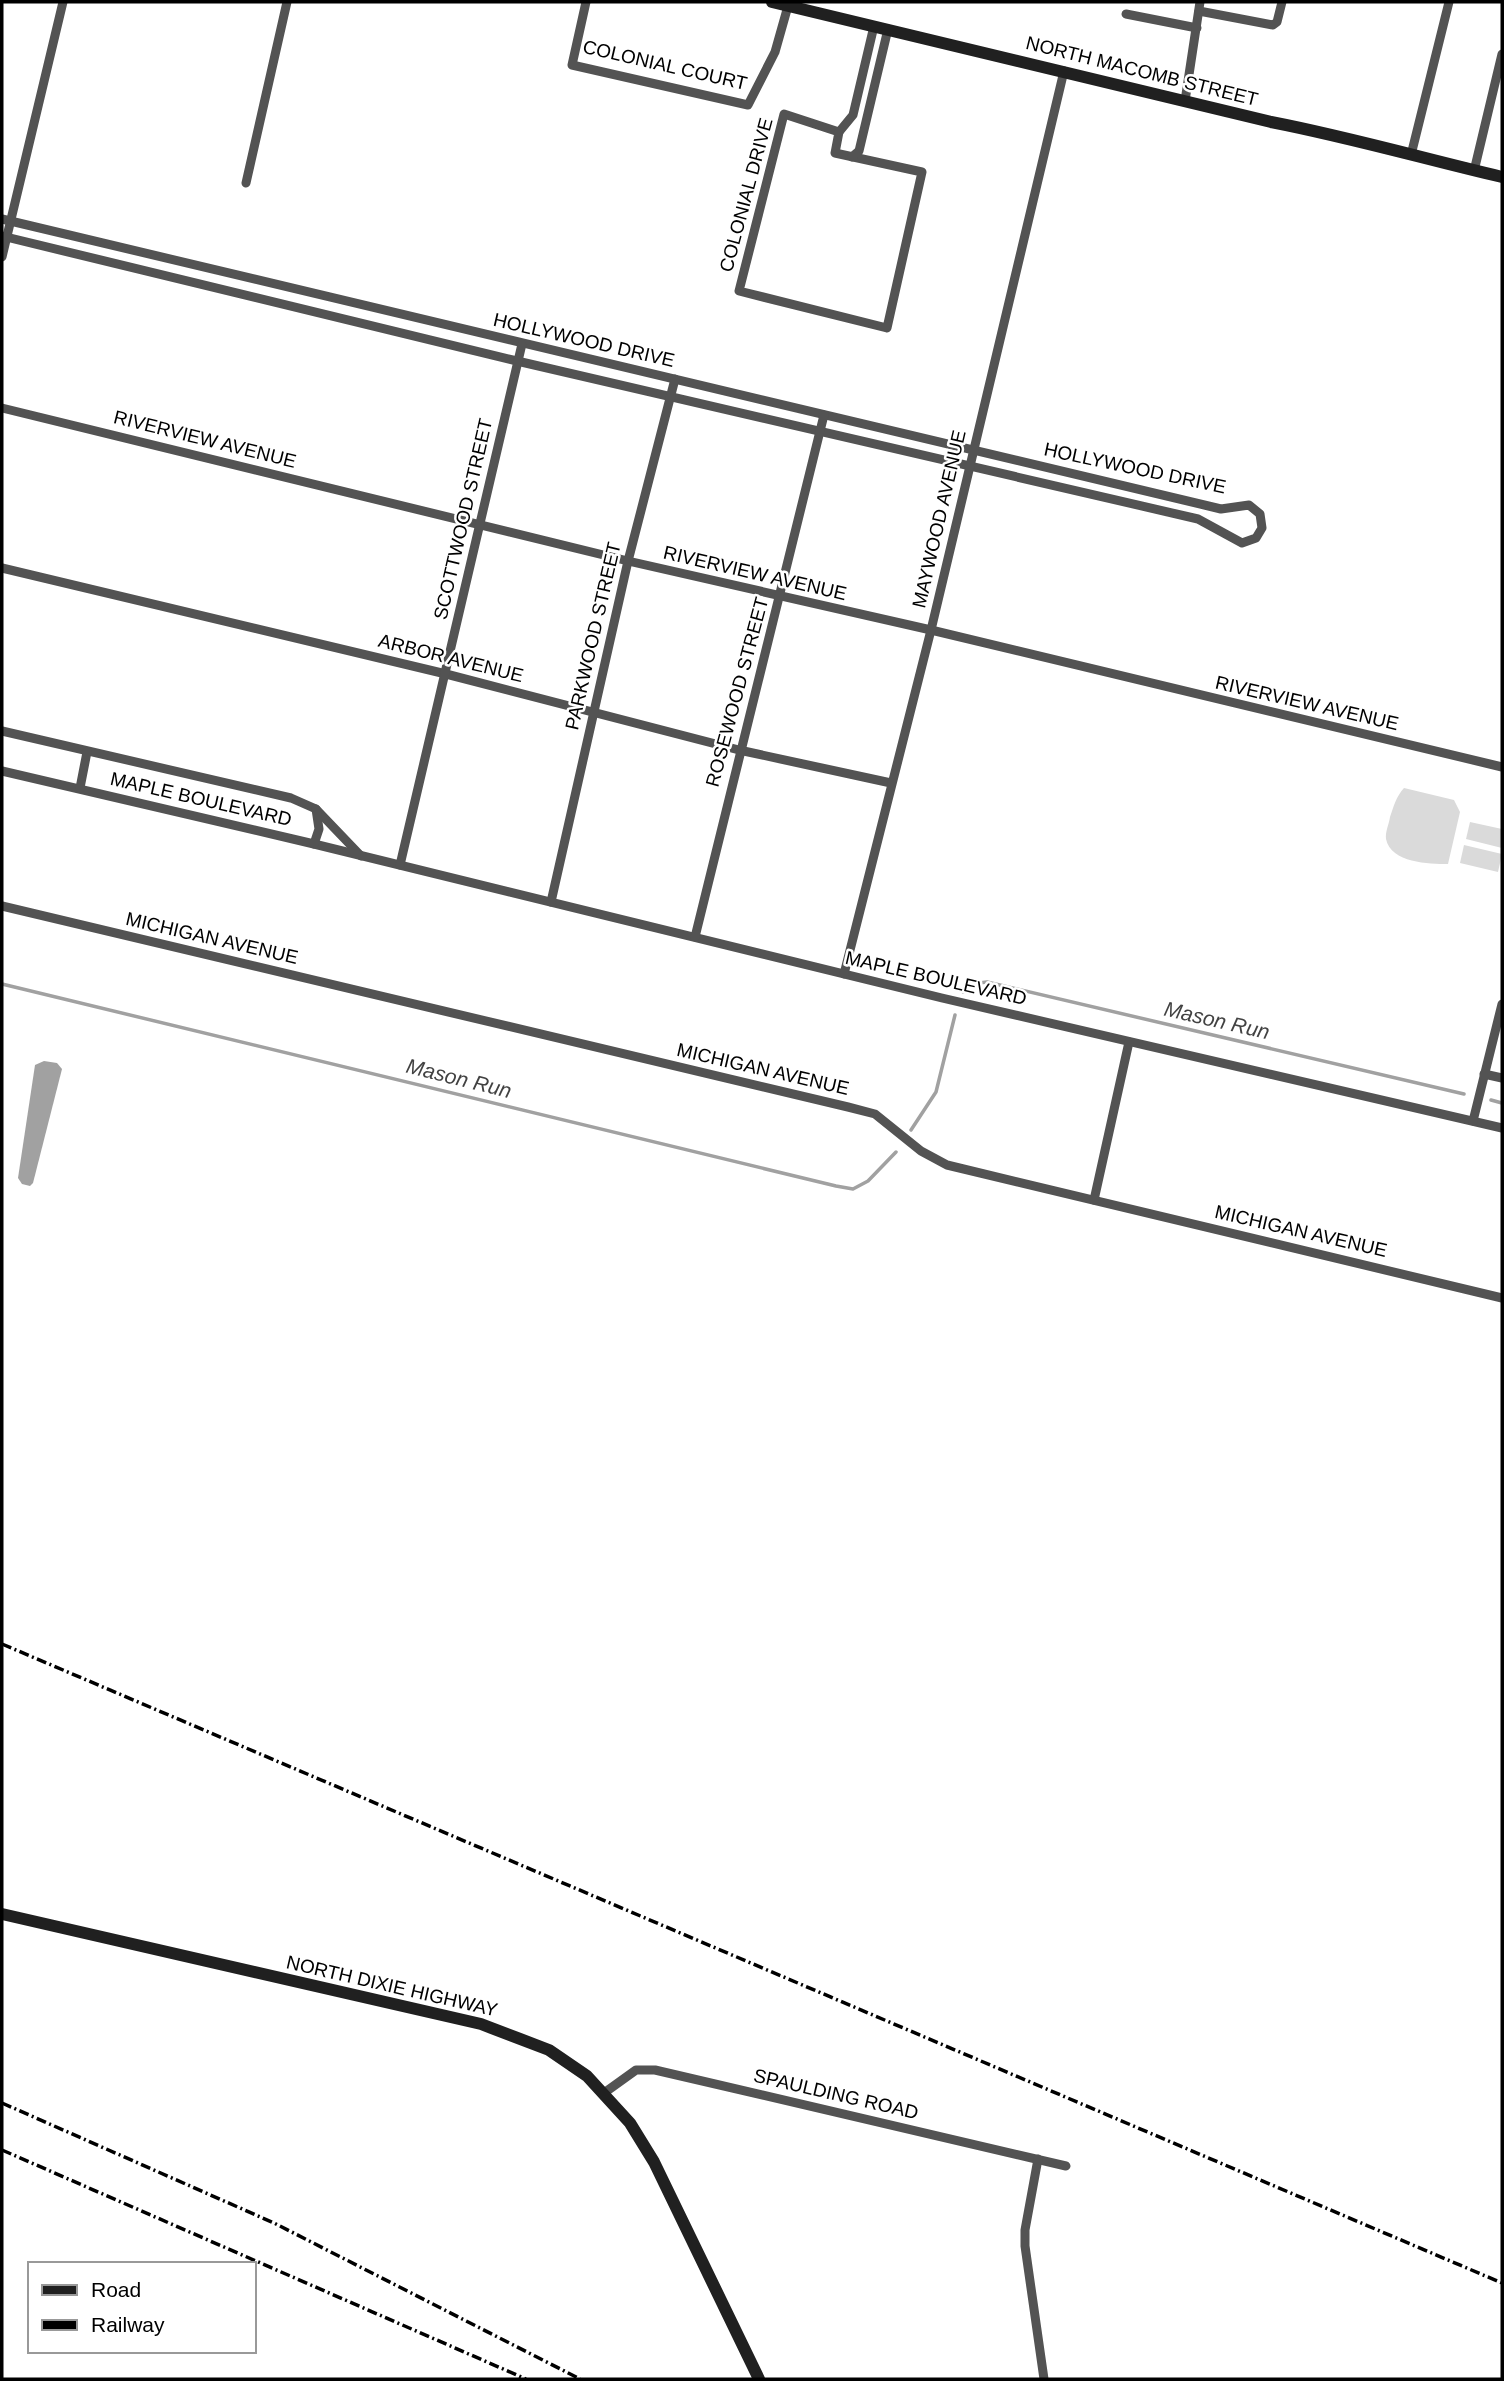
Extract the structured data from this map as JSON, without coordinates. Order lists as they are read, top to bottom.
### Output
{
  "streets": {
    "main road": ["NORTH MACOMB STREET", "NORTH DIXIE HIGHWAY"],
    "street": [
      "COLONIAL COURT",
      "COLONIAL DRIVE",
      "HOLLYWOOD DRIVE",
      "RIVERVIEW AVENUE",
      "SCOTTWOOD STREET",
      "MAYWOOD AVENUE",
      "PARKWOOD STREET",
      "ARBOR AVENUE",
      "ROSEWOOD STREET",
      "MAPLE BOULEVARD",
      "MICHIGAN AVENUE",
      "SPAULDING ROAD"
    ]
  },
  "crossings": [
    ["COLONIAL COURT", "NORTH MACOMB STREET"],
    ["NORTH MACOMB STREET", "MAYWOOD AVENUE"],
    ["HOLLYWOOD DRIVE", "SCOTTWOOD STREET"],
    ["HOLLYWOOD DRIVE", "MAYWOOD AVENUE"],
    ["HOLLYWOOD DRIVE", "PARKWOOD STREET"],
    ["HOLLYWOOD DRIVE", "ROSEWOOD STREET"],
    ["RIVERVIEW AVENUE", "SCOTTWOOD STREET"],
    ["RIVERVIEW AVENUE", "MAYWOOD AVENUE"],
    ["RIVERVIEW AVENUE", "PARKWOOD STREET"],
    ["RIVERVIEW AVENUE", "ROSEWOOD STREET"],
    ["SCOTTWOOD STREET", "ARBOR AVENUE"],
    ["SCOTTWOOD STREET", "MAPLE BOULEVARD"],
    ["MAYWOOD AVENUE", "ARBOR AVENUE"],
    ["MAYWOOD AVENUE", "MAPLE BOULEVARD"],
    ["PARKWOOD STREET", "ARBOR AVENUE"],
    ["PARKWOOD STREET", "MAPLE BOULEVARD"],
    ["ARBOR AVENUE", "ROSEWOOD STREET"],
    ["ROSEWOOD STREET", "MAPLE BOULEVARD"],
    ["NORTH DIXIE HIGHWAY", "SPAULDING ROAD"]
  ],
  "water": ["Mason Run"],
  "legend": ["Road", "Railway"]
}
